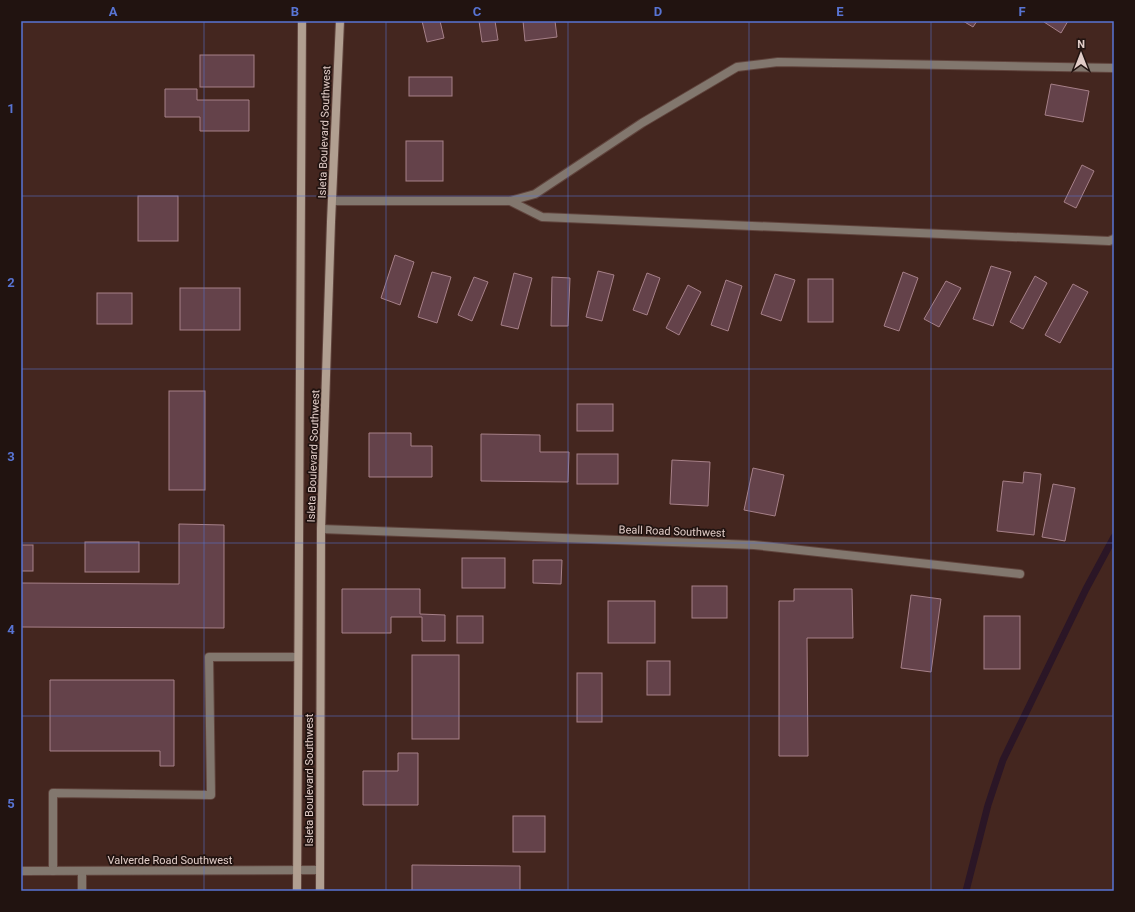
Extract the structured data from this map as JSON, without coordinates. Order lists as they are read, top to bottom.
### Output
{
  "streets": {
    "main road": ["Isleta Boulevard Southwest"],
    "street": ["Beall Road Southwest", "Valverde Road Southwest"]
  },
  "crossings": [
    ["Isleta Boulevard Southwest", "Beall Road Southwest"],
    ["Isleta Boulevard Southwest", "Valverde Road Southwest"]
  ],
  "north": "top",
  "grid": {
    "columns": [
      "A",
      "B",
      "C",
      "D",
      "E",
      "F"
    ],
    "rows": [
      "1",
      "2",
      "3",
      "4",
      "5"
    ]
  }
}
